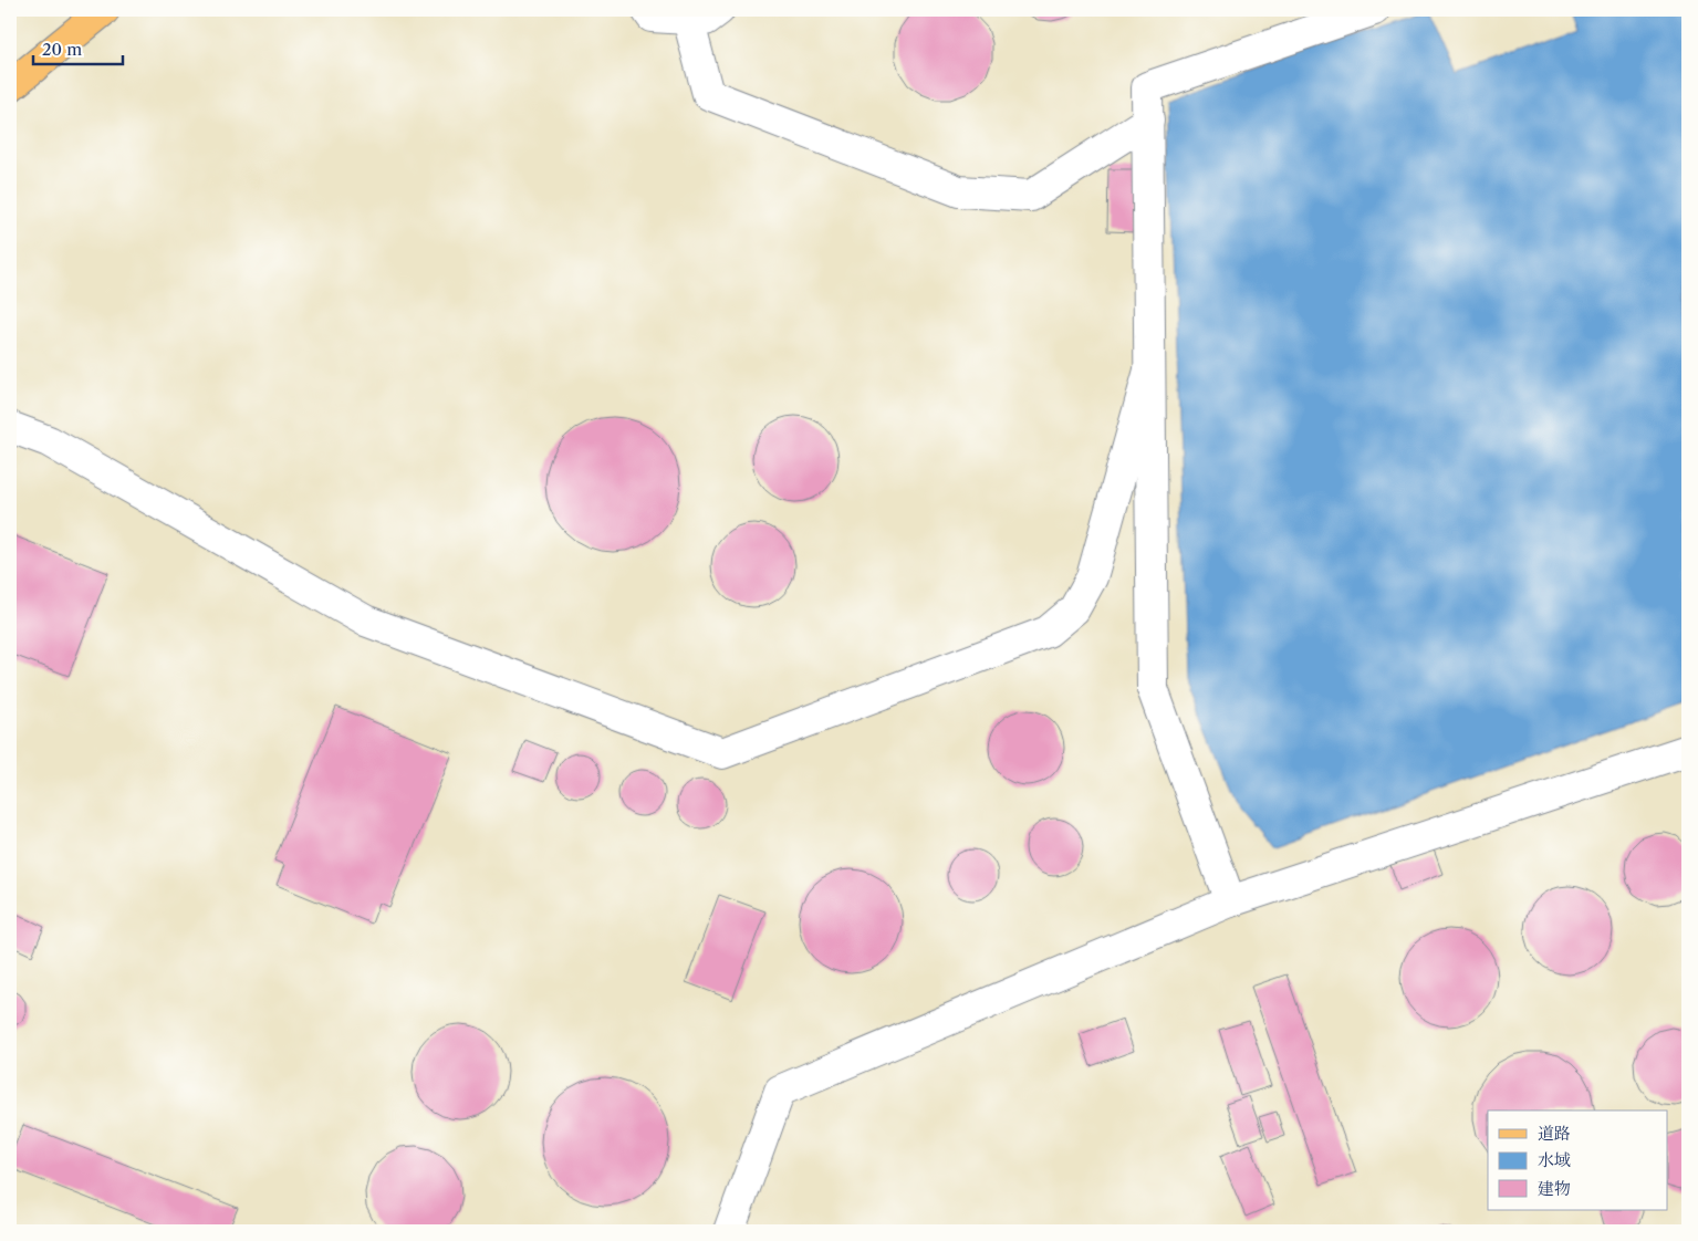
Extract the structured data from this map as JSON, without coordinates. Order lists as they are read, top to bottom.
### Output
{
  "legend": ["道路", "水域", "建物"],
  "scale_bar": "20 m"
}
